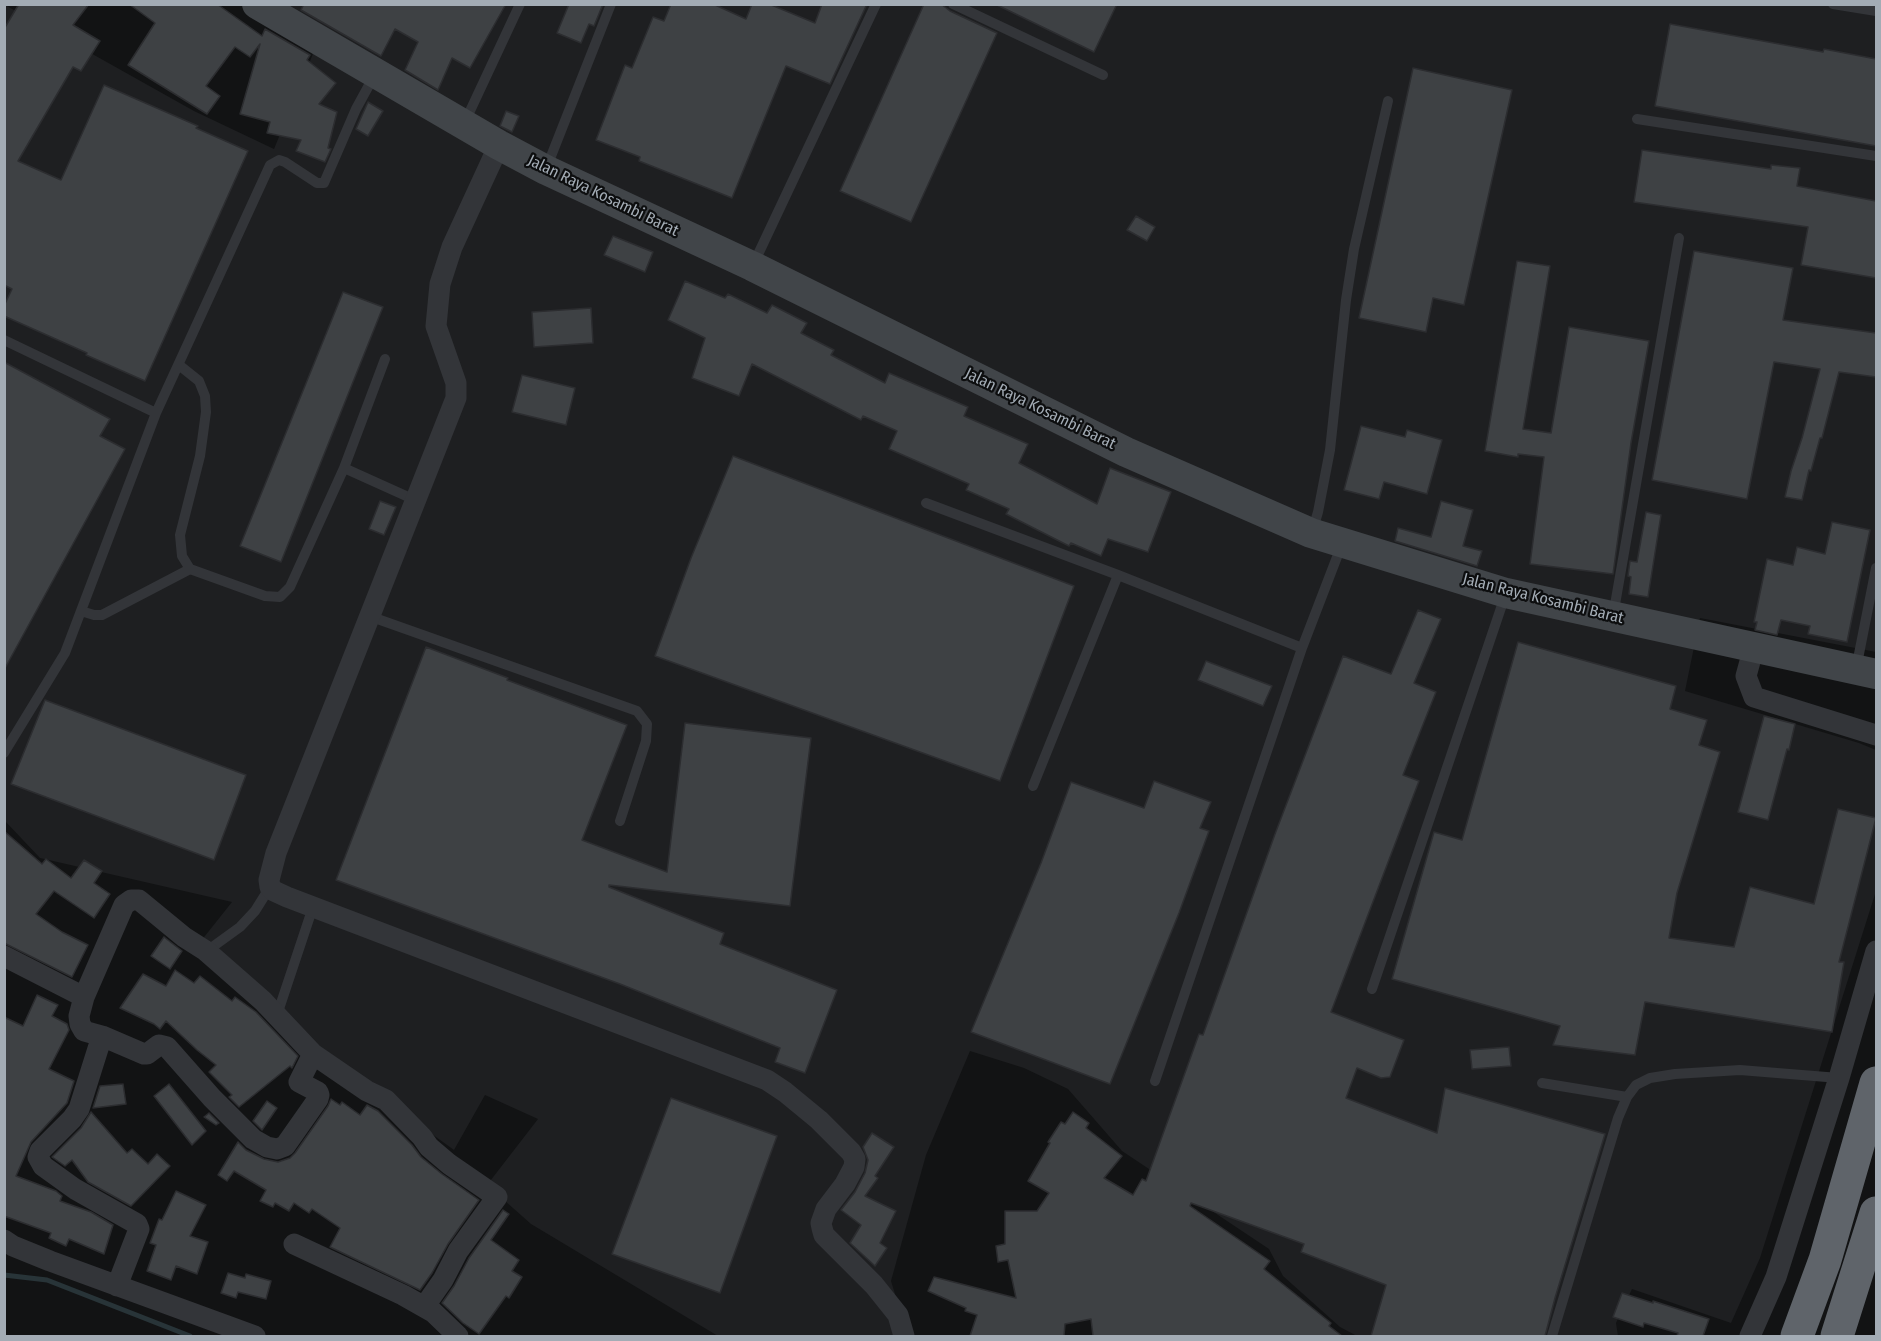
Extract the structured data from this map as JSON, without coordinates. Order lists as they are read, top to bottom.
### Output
{
  "streets": {
    "main road": ["Jalan Raya Kosambi Barat"]
  }
}
